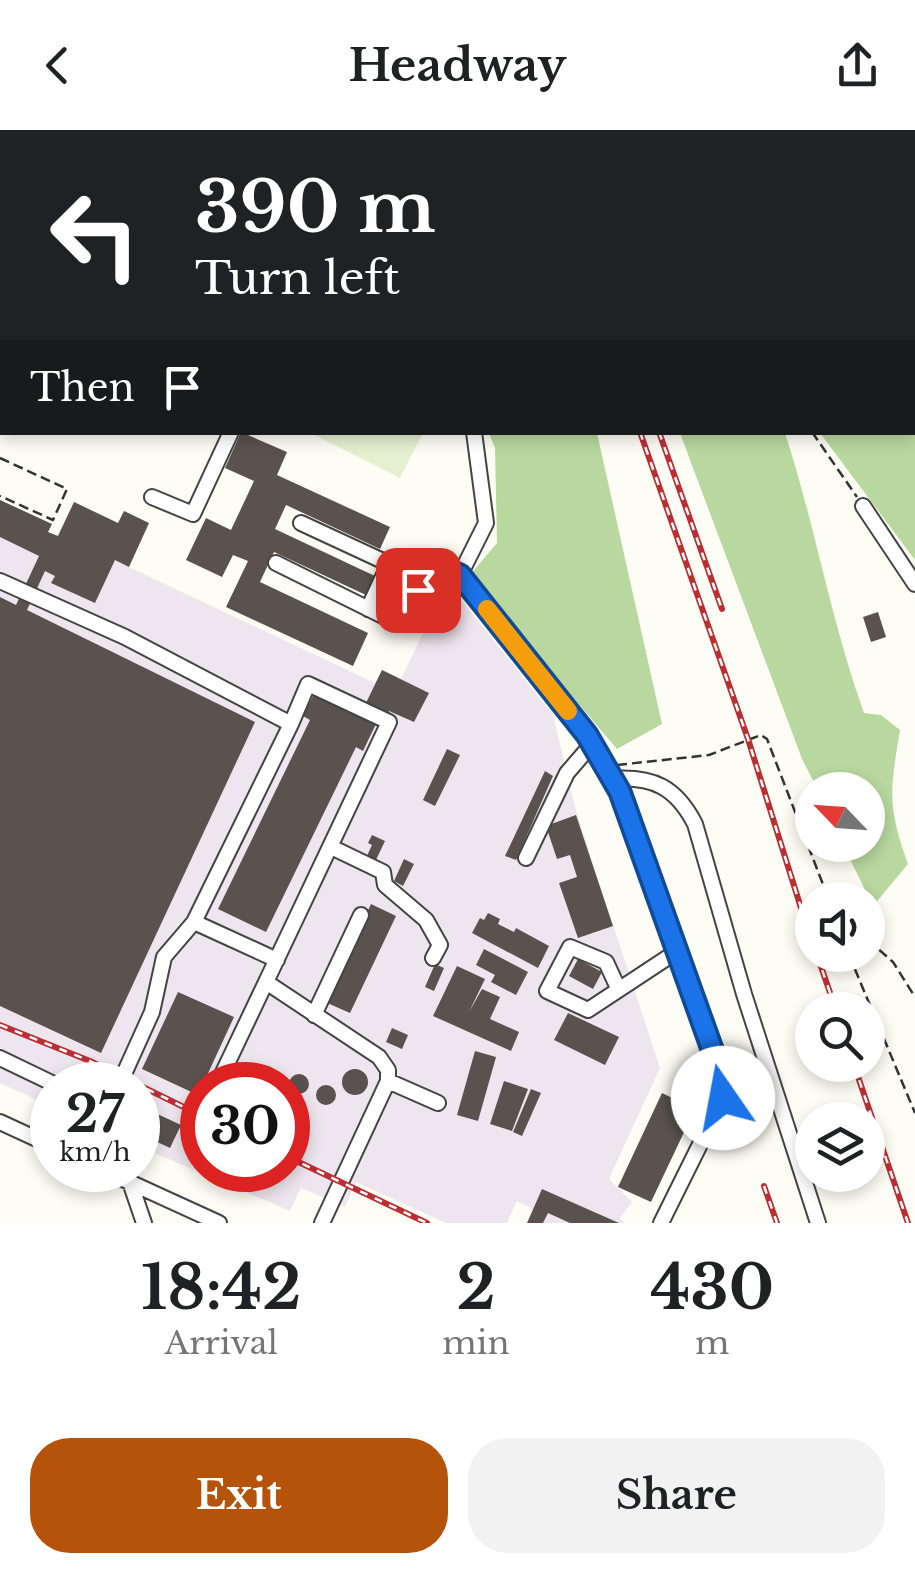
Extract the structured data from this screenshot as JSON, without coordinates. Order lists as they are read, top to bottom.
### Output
{
  "north": "top left",
  "page": {
    "header": "Headway",
    "turn": ["390 m", "Turn left"],
    "then": "Then",
    "speed": "27 km/h",
    "limit": "30",
    "eta": [
      "18:42",
      "Arrival",
      "2",
      "min",
      "430",
      "m"
    ],
    "buttons": ["Exit", "Share"]
  }
}
